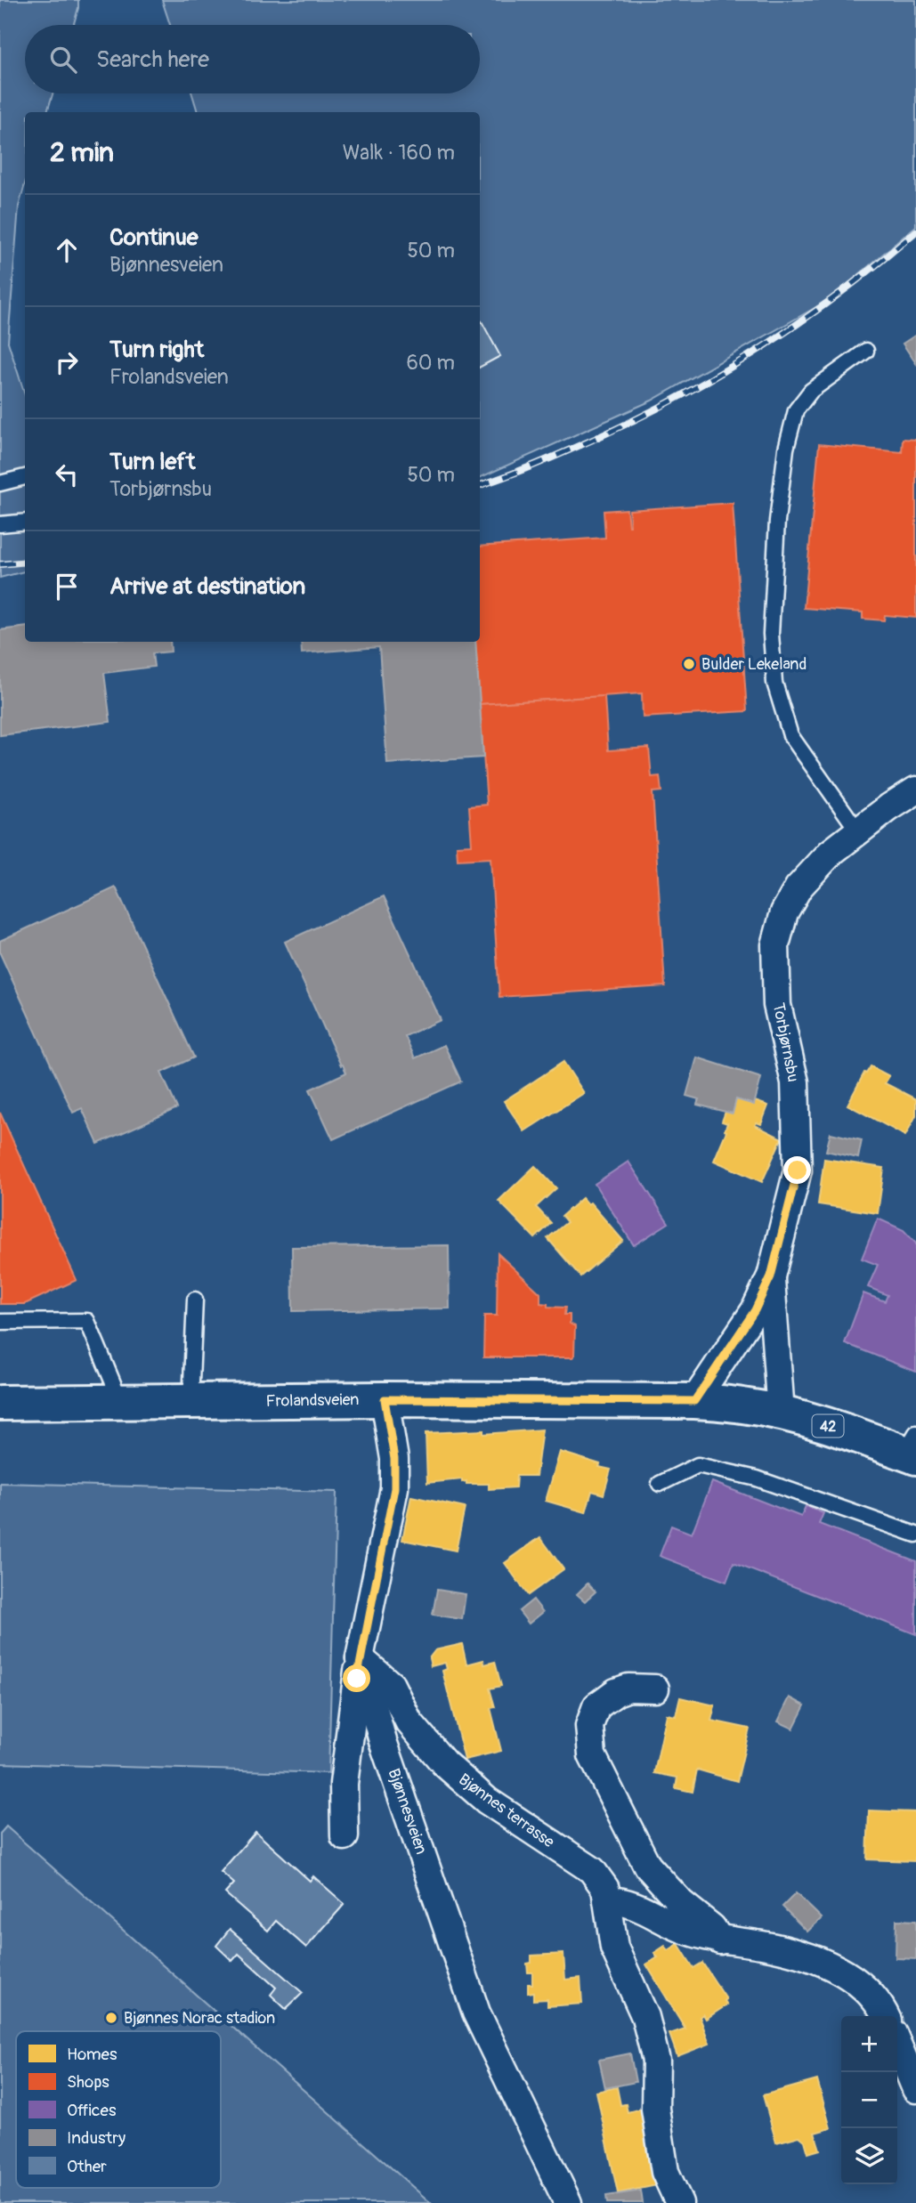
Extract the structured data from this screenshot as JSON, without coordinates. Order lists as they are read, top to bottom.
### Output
{
  "streets": {
    "main road": ["Frolandsveien", "42"],
    "street": ["Torbjørnsbu", "Bjønnes terrasse", "Bjønnesveien"]
  },
  "crossings": [
    ["Torbjørnsbu", "Frolandsveien"],
    ["Torbjørnsbu", "42"],
    ["Frolandsveien", "42"],
    ["Frolandsveien", "Bjønnesveien"],
    ["Bjønnes terrasse", "Bjønnesveien"]
  ],
  "places": ["Bulder Lekeland", "Bjønnes Norac stadion"],
  "legend": [
    "Homes",
    "Shops",
    "Offices",
    "Industry",
    "Other"
  ],
  "page": {
    "search": "Search here",
    "heading": ["2 min", "Walk · 160 m"],
    "list": [
      ["Continue", "Bjønnesveien", "50 m"],
      ["Turn right", "Frolandsveien", "60 m"],
      ["Turn left", "Torbjørnsbu", "50 m"],
      "Arrive at destination"
    ],
    "map_buttons": ["+", "−"]
  }
}
